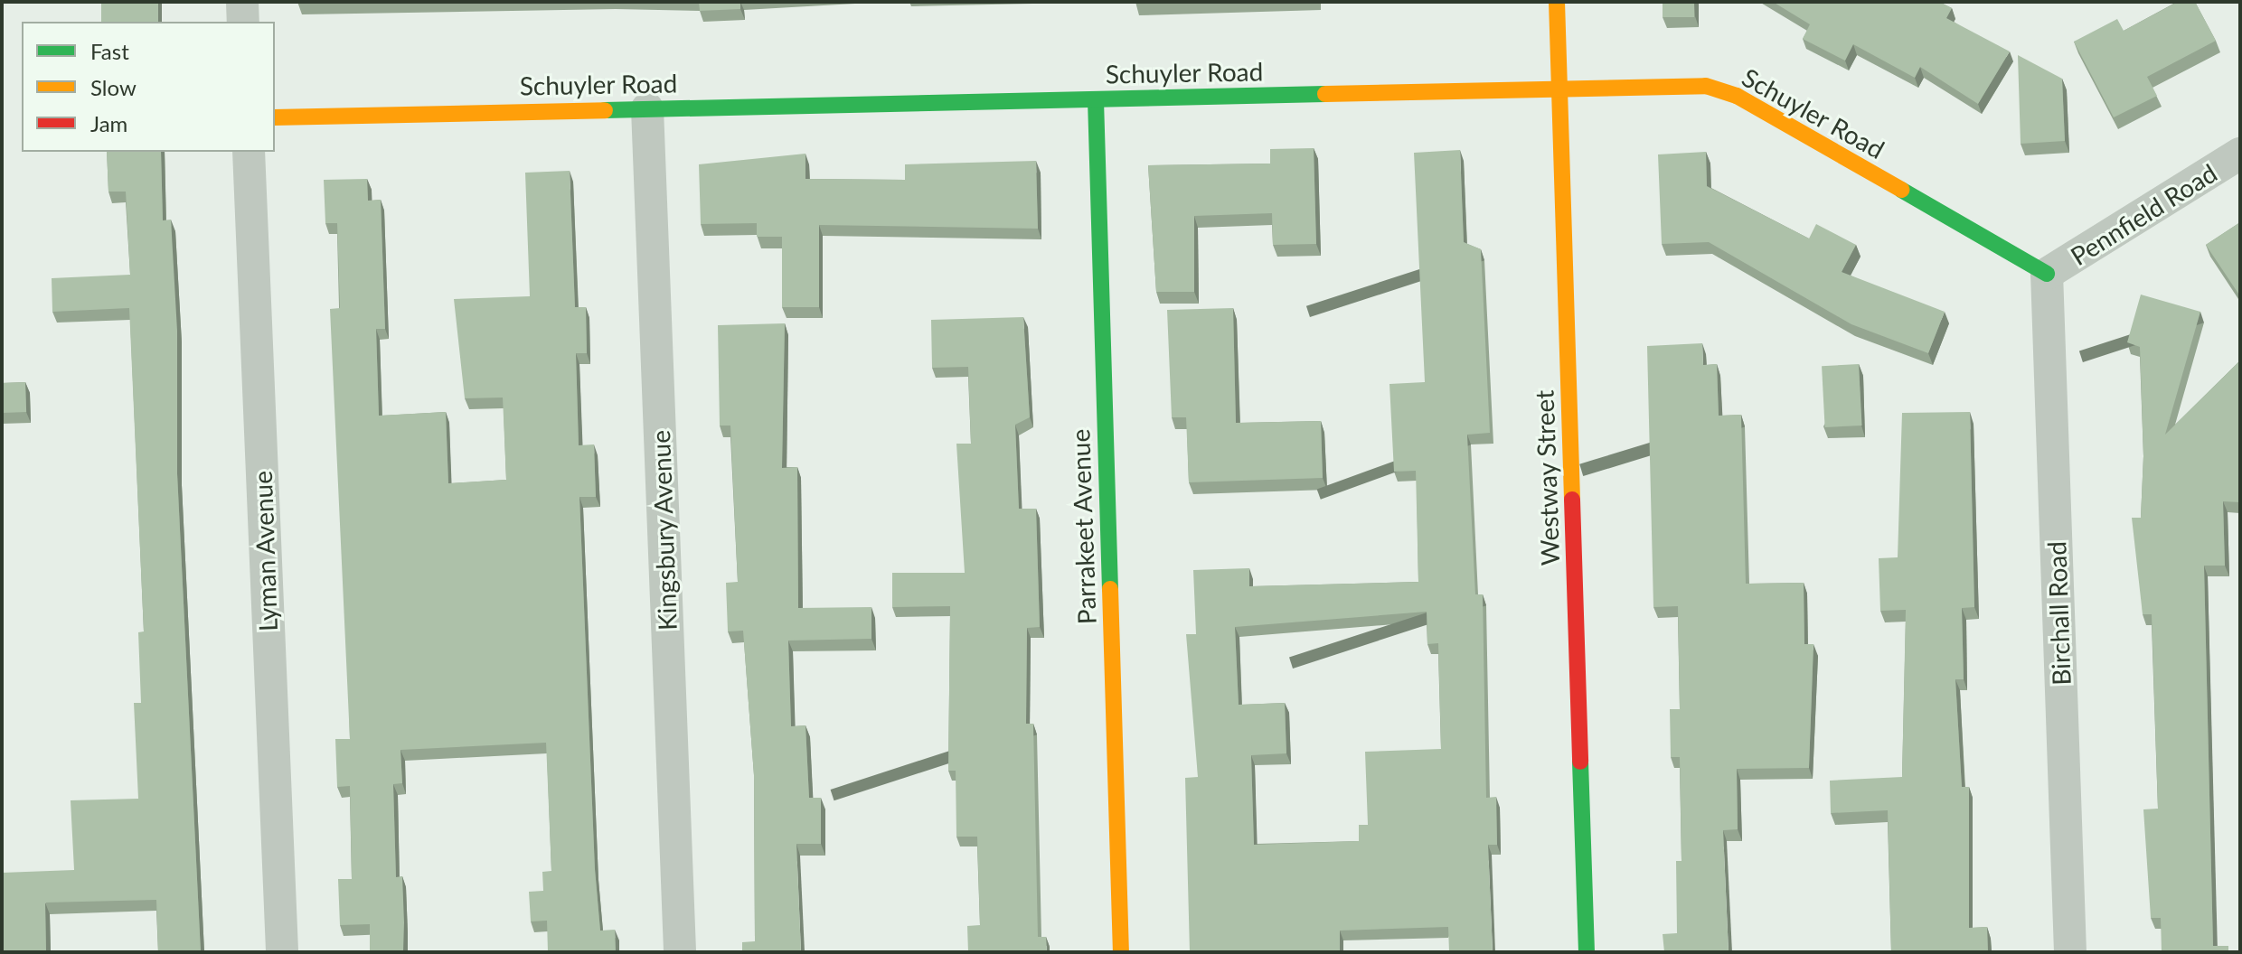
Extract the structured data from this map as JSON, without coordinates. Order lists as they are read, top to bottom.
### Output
{
  "streets": {
    "street": [
      "Schuyler Road",
      "Pennfield Road",
      "Westway Street",
      "Parrakeet Avenue",
      "Kingsbury Avenue",
      "Lyman Avenue",
      "Birchall Road"
    ]
  },
  "crossings": [
    ["Schuyler Road", "Pennfield Road"],
    ["Schuyler Road", "Westway Street"],
    ["Schuyler Road", "Parrakeet Avenue"],
    ["Schuyler Road", "Kingsbury Avenue"],
    ["Schuyler Road", "Birchall Road"],
    ["Pennfield Road", "Birchall Road"]
  ],
  "legend": ["Fast", "Slow", "Jam"]
}
